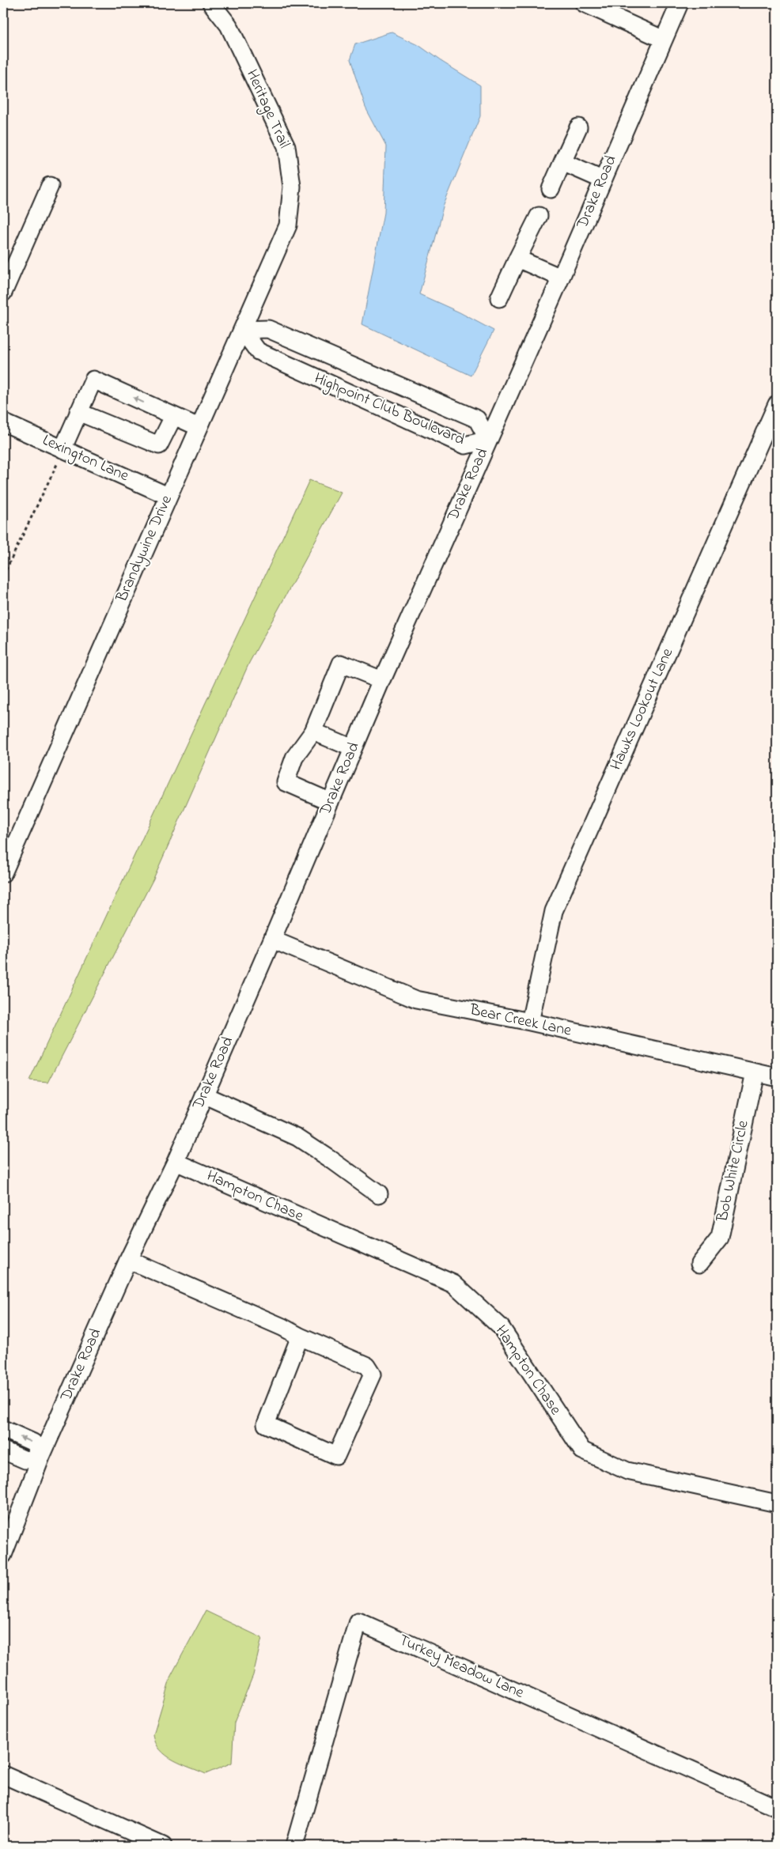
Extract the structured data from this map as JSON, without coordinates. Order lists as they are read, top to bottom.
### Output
{
  "streets": {
    "street": [
      "Heritage Trail",
      "Drake Road",
      "Highpoint Club Boulevard",
      "Lexington Lane",
      "Brandywine Drive",
      "Hawks Lookout Lane",
      "Bear Creek Lane",
      "Bob White Circle",
      "Hampton Chase",
      "Turkey Meadow Lane"
    ]
  },
  "crossings": [
    ["Heritage Trail", "Brandywine Drive"],
    ["Drake Road", "Highpoint Club Boulevard"],
    ["Drake Road", "Bear Creek Lane"],
    ["Drake Road", "Hampton Chase"],
    ["Highpoint Club Boulevard", "Brandywine Drive"],
    ["Lexington Lane", "Brandywine Drive"],
    ["Hawks Lookout Lane", "Bear Creek Lane"],
    ["Bear Creek Lane", "Bob White Circle"]
  ]
}
